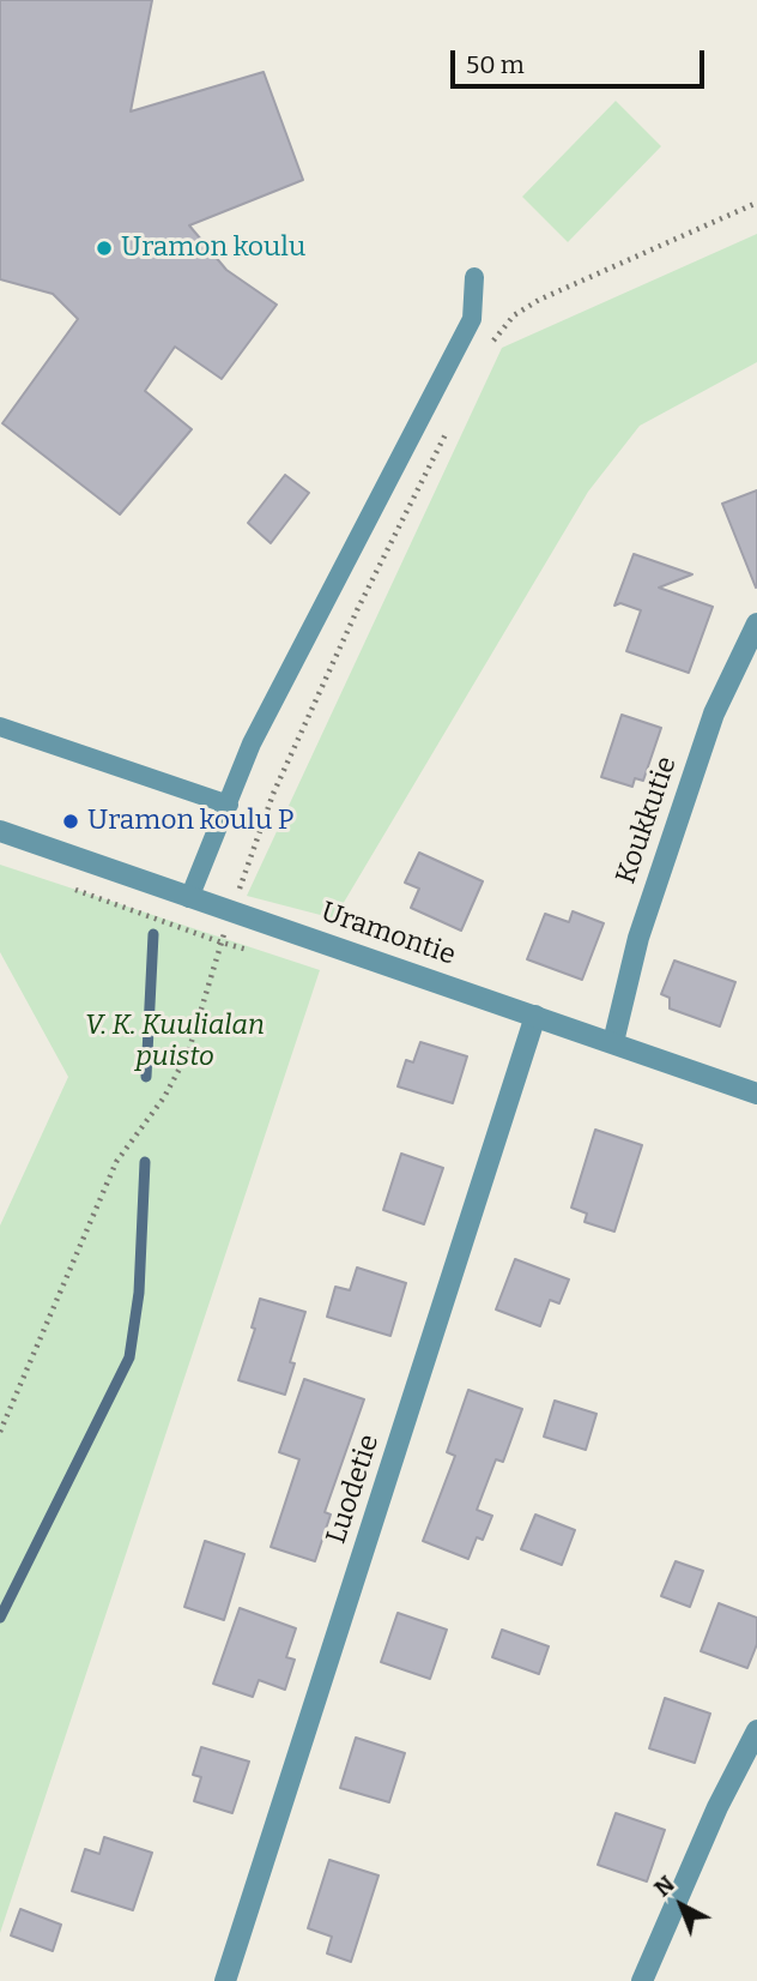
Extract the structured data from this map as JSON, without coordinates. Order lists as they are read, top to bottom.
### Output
{
  "streets": {
    "street": ["Koukkutie", "Uramontie", "Luodetie"]
  },
  "crossings": [
    ["Koukkutie", "Uramontie"],
    ["Uramontie", "Luodetie"]
  ],
  "parks": ["V. K. Kuulialan puisto"],
  "places": ["Uramon koulu", "Uramon koulu P"],
  "scale_bar": "50 m",
  "north": "top left"
}
